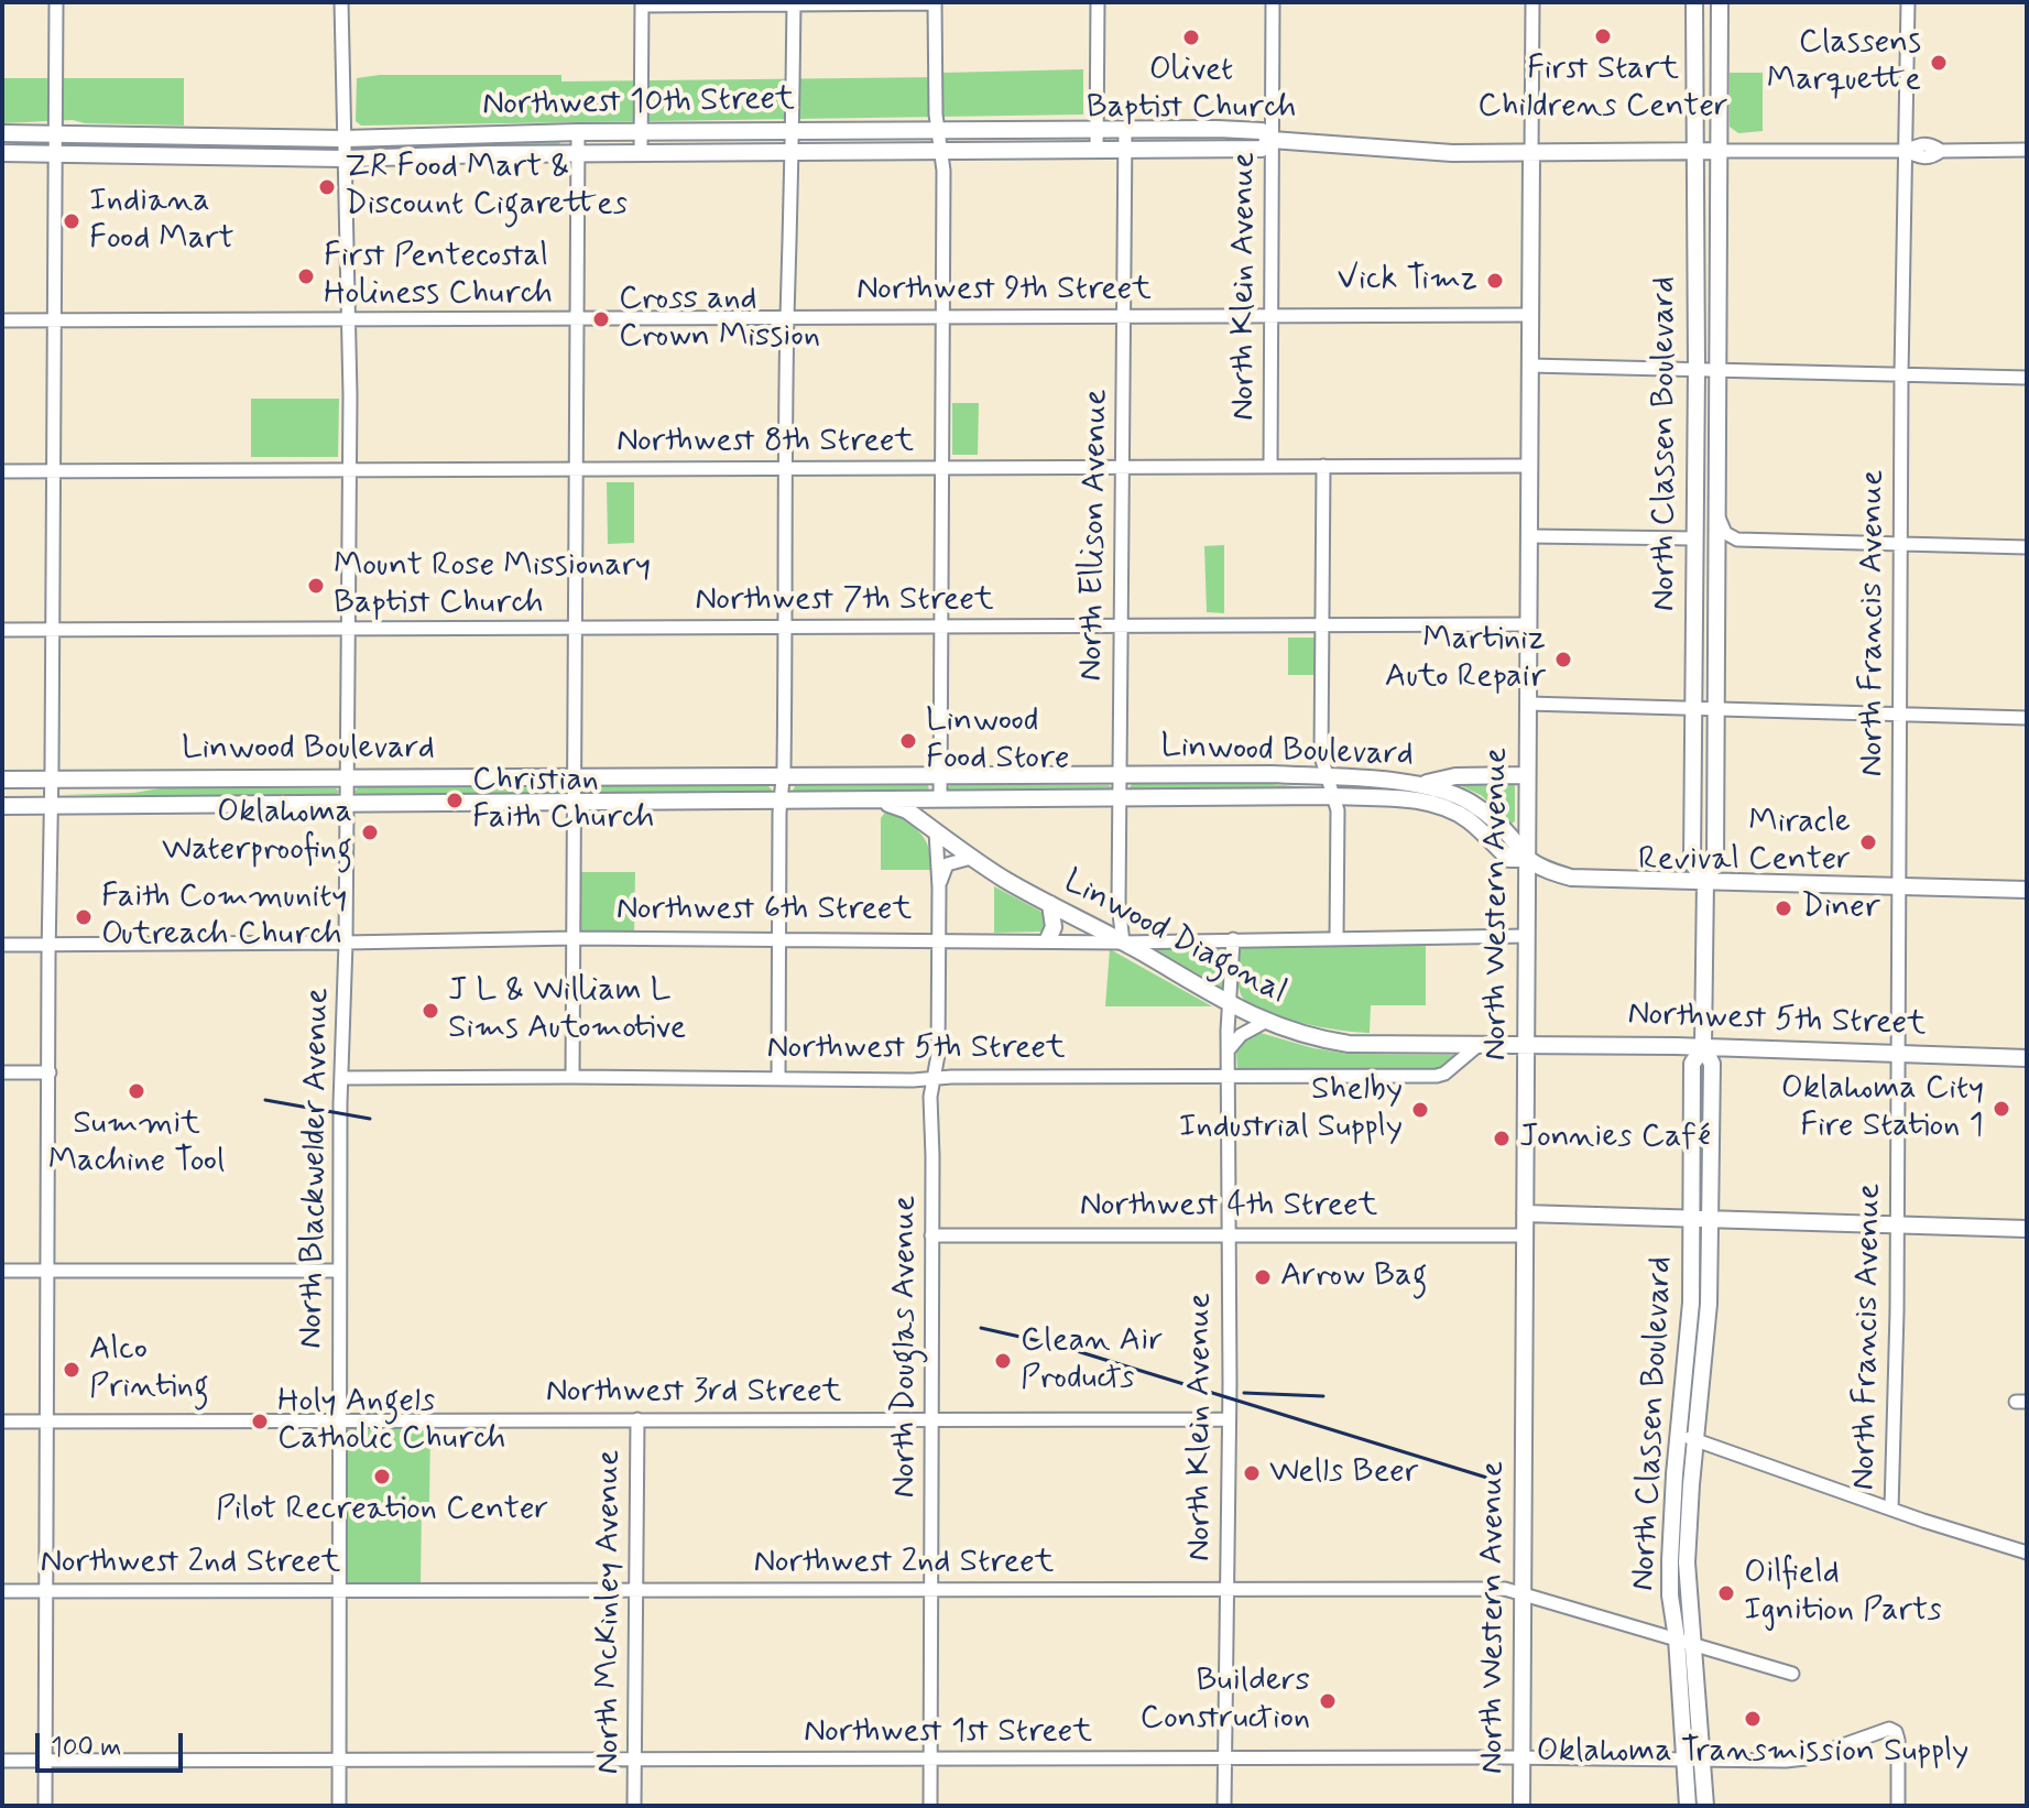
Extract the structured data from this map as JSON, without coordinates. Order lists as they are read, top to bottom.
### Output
{
  "streets": {
    "main road": [
      "Northwest 10th Street",
      "North Classen Boulevard",
      "Linwood Boulevard",
      "North Western Avenue",
      "Linwood Diagonal",
      "Northwest 5th Street"
    ],
    "street": [
      "North Klein Avenue",
      "Northwest 9th Street",
      "Northwest 8th Street",
      "North Ellison Avenue",
      "Northwest 7th Street",
      "North Francis Avenue",
      "Northwest 6th Street",
      "North Blackwelder Avenue",
      "Northwest 4th Street",
      "North Douglas Avenue",
      "Northwest 3rd Street",
      "Northwest 2nd Street",
      "North McKinley Avenue",
      "Northwest 1st Street"
    ]
  },
  "crossings": [
    ["Northwest 10th Street", "North Klein Avenue"],
    ["Northwest 10th Street", "North Classen Boulevard"],
    ["Northwest 10th Street", "North Ellison Avenue"],
    ["Northwest 10th Street", "North Francis Avenue"],
    ["Northwest 10th Street", "North Western Avenue"],
    ["Northwest 10th Street", "North Blackwelder Avenue"],
    ["North Klein Avenue", "Northwest 9th Street"],
    ["North Klein Avenue", "Northwest 8th Street"],
    ["North Klein Avenue", "Northwest 6th Street"],
    ["North Klein Avenue", "Linwood Diagonal"],
    ["North Klein Avenue", "Northwest 5th Street"],
    ["North Klein Avenue", "Northwest 4th Street"],
    ["North Klein Avenue", "Northwest 3rd Street"],
    ["North Klein Avenue", "Northwest 2nd Street"],
    ["North Klein Avenue", "Northwest 1st Street"],
    ["Northwest 9th Street", "North Ellison Avenue"],
    ["Northwest 9th Street", "North Western Avenue"],
    ["Northwest 9th Street", "North Blackwelder Avenue"],
    ["Northwest 8th Street", "North Ellison Avenue"],
    ["Northwest 8th Street", "North Western Avenue"],
    ["Northwest 8th Street", "North Blackwelder Avenue"],
    ["North Classen Boulevard", "Northwest 5th Street"],
    ["North Classen Boulevard", "Northwest 2nd Street"],
    ["North Classen Boulevard", "Northwest 1st Street"],
    ["North Ellison Avenue", "Northwest 7th Street"],
    ["North Ellison Avenue", "Linwood Boulevard"],
    ["North Ellison Avenue", "Northwest 6th Street"],
    ["North Ellison Avenue", "Linwood Diagonal"],
    ["Northwest 7th Street", "North Western Avenue"],
    ["Northwest 7th Street", "North Blackwelder Avenue"],
    ["North Francis Avenue", "Northwest 5th Street"],
    ["Linwood Boulevard", "North Western Avenue"],
    ["Linwood Boulevard", "Linwood Diagonal"],
    ["Linwood Boulevard", "North Blackwelder Avenue"],
    ["North Western Avenue", "Northwest 6th Street"],
    ["North Western Avenue", "Linwood Diagonal"],
    ["North Western Avenue", "Northwest 5th Street"],
    ["North Western Avenue", "Northwest 4th Street"],
    ["North Western Avenue", "Northwest 2nd Street"],
    ["North Western Avenue", "Northwest 1st Street"],
    ["Northwest 6th Street", "Linwood Diagonal"],
    ["Northwest 6th Street", "North Blackwelder Avenue"],
    ["Northwest 6th Street", "North Douglas Avenue"],
    ["Linwood Diagonal", "Northwest 5th Street"],
    ["Linwood Diagonal", "North Douglas Avenue"],
    ["Northwest 5th Street", "North Blackwelder Avenue"],
    ["Northwest 5th Street", "North Douglas Avenue"],
    ["North Blackwelder Avenue", "Northwest 3rd Street"],
    ["North Blackwelder Avenue", "Northwest 2nd Street"],
    ["North Blackwelder Avenue", "Northwest 1st Street"],
    ["Northwest 4th Street", "North Douglas Avenue"],
    ["North Douglas Avenue", "Northwest 3rd Street"],
    ["North Douglas Avenue", "Northwest 2nd Street"],
    ["North Douglas Avenue", "Northwest 1st Street"],
    ["Northwest 3rd Street", "North McKinley Avenue"],
    ["Northwest 2nd Street", "North McKinley Avenue"],
    ["North McKinley Avenue", "Northwest 1st Street"]
  ],
  "places": [
    "First Start Childrens Center",
    "Olivet Baptist Church",
    "Classens Marquette",
    "ZR Food Mart & Discount Cigarettes",
    "Indiana Food Mart",
    "First Pentecostal Holiness Church",
    "Vick Timz",
    "Cross and Crown Mission",
    "Mount Rose Missionary Baptist Church",
    "Martiniz Auto Repair",
    "Linwood Food Store",
    "Christian Faith Church",
    "Oklahoma Waterproofing",
    "Miracle Revival Center",
    "Diner",
    "Faith Community Outreach Church",
    "J L & William L Sims Automotive",
    "Summit Machine Tool",
    "Oklahoma City Fire Station 1",
    "Shelby Industrial Supply",
    "Jonnies Café",
    "Arrow Bag",
    "Clean Air Products",
    "Alco Printing",
    "Holy Angels Catholic Church",
    "Wells Beer",
    "Pilot Recreation Center",
    "Oilfield Ignition Parts",
    "Builders Construction",
    "Oklahoma Transmission Supply"
  ],
  "scale_bar": "100 m"
}
